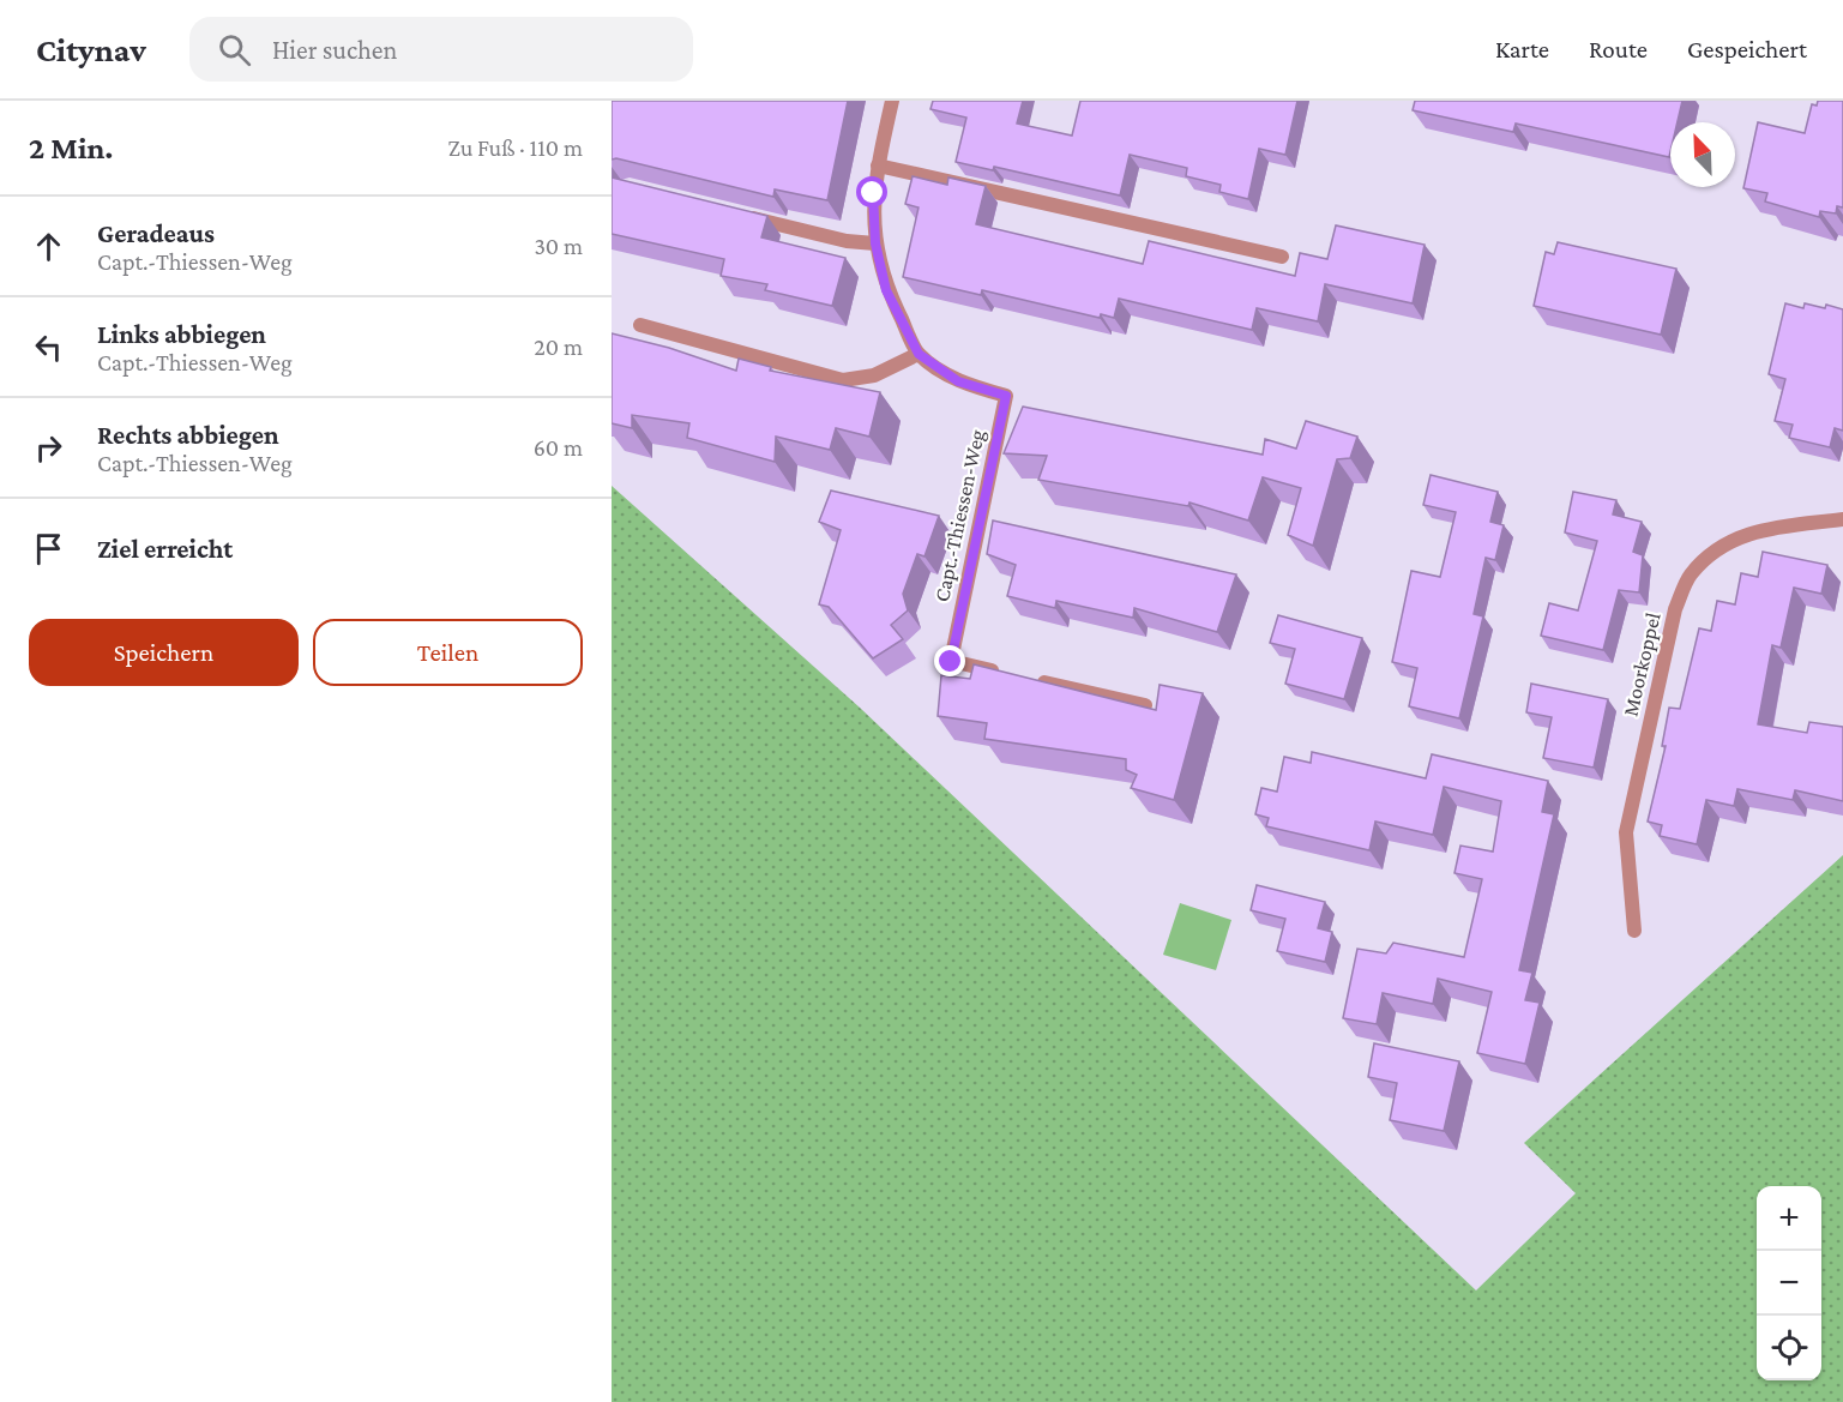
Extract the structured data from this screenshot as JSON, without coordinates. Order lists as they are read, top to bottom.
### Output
{
  "streets": {
    "street": ["Capt.-Thiessen-Weg", "Moorkoppel"]
  },
  "north": "top left",
  "page": {
    "header": "Citynav",
    "search": "Hier suchen",
    "nav": ["Karte", "Route", "Gespeichert"],
    "heading": ["2 Min.", "Zu Fuß · 110 m"],
    "list": [
      ["Geradeaus", "Capt.-Thiessen-Weg", "30 m"],
      ["Links abbiegen", "Capt.-Thiessen-Weg", "20 m"],
      ["Rechts abbiegen", "Capt.-Thiessen-Weg", "60 m"],
      "Ziel erreicht"
    ],
    "buttons": ["Speichern", "Teilen"],
    "map_buttons": ["+", "−"]
  }
}
